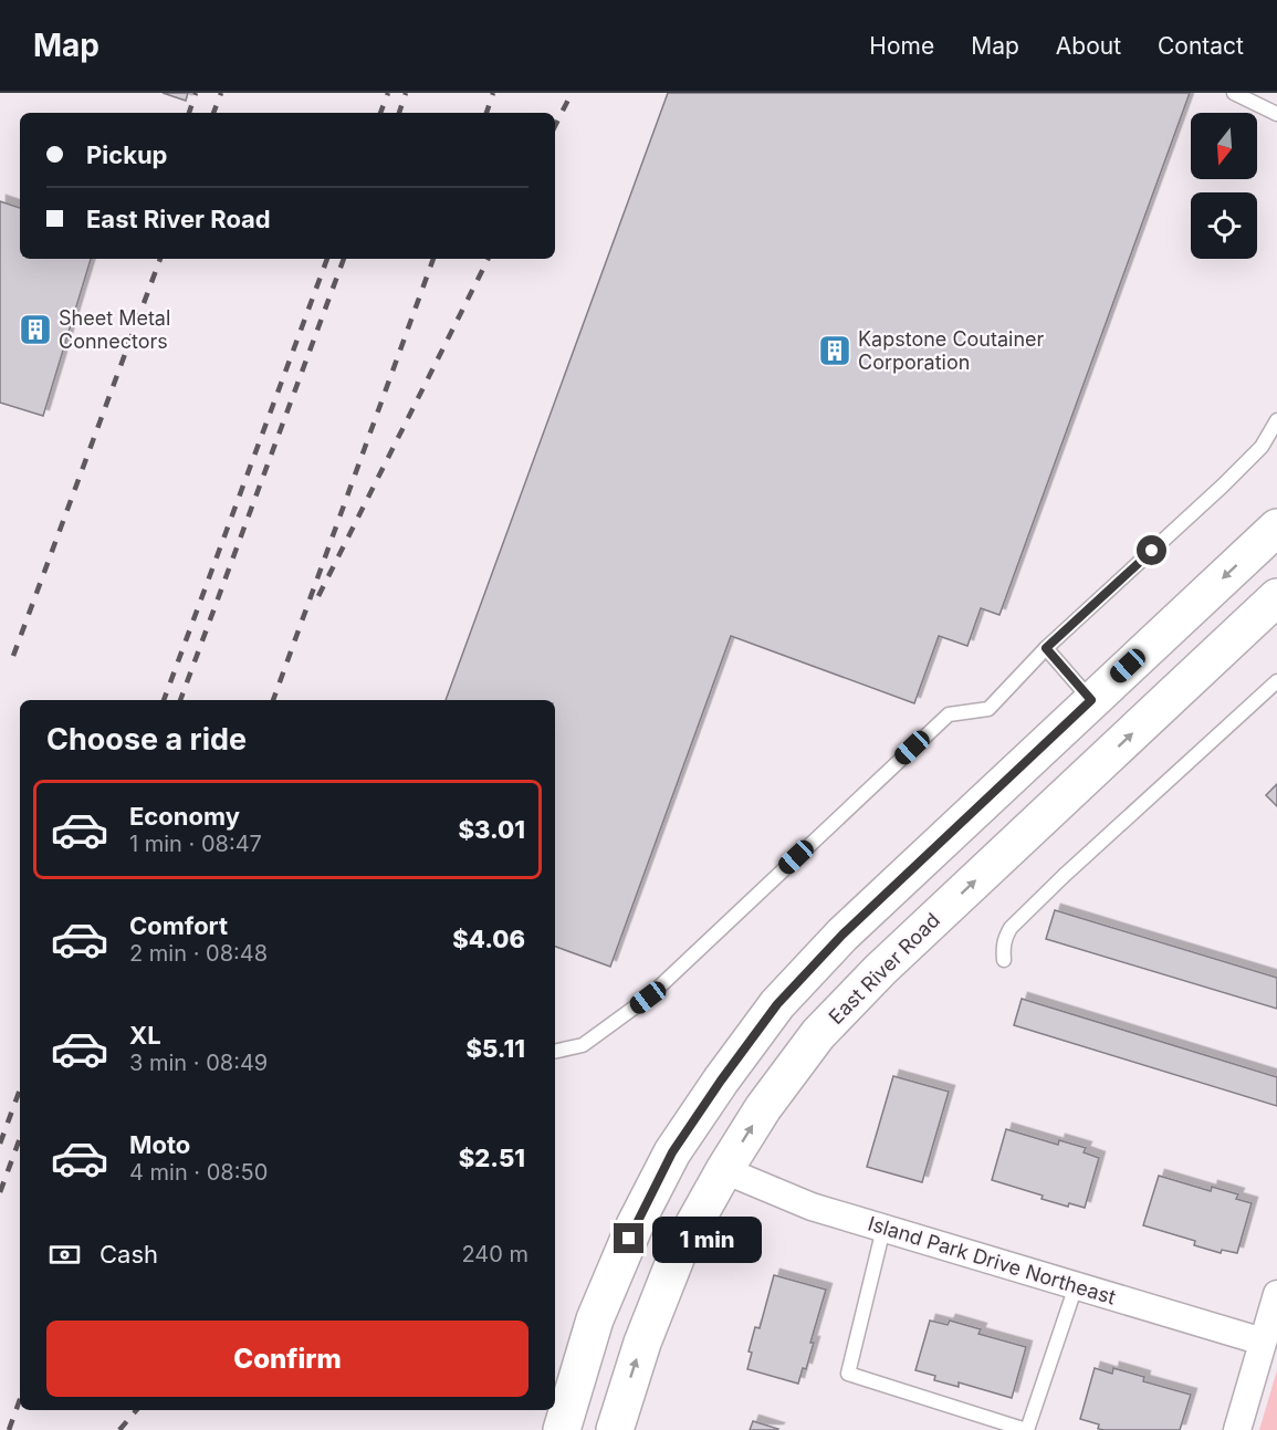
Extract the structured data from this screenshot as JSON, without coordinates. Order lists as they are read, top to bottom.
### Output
{
  "streets": {
    "main road": ["East River Road"],
    "street": ["Island Park Drive Northeast"]
  },
  "crossings": [
    ["East River Road", "Island Park Drive Northeast"]
  ],
  "places": {
    "building": ["Sheet Metal Connectors", "Kapstone Coutainer Corporation"]
  },
  "north": "bottom",
  "page": {
    "header": "Map",
    "nav": [
      "Home",
      "Map",
      "About",
      "Contact"
    ],
    "banner": ["Pickup", "East River Road"],
    "heading": "Choose a ride",
    "list": [
      {
        "name": "Economy",
        "note": "1 min · 08:47",
        "value": "$3.01"
      },
      {
        "name": "Comfort",
        "note": "2 min · 08:48",
        "value": "$4.06"
      },
      {
        "name": "XL",
        "note": "3 min · 08:49",
        "value": "$5.11"
      },
      {
        "name": "Moto",
        "note": "4 min · 08:50",
        "value": "$2.51"
      }
    ],
    "bubble": "1 min",
    "pay": ["Cash", "240 m"],
    "buttons": "Confirm"
  }
}
